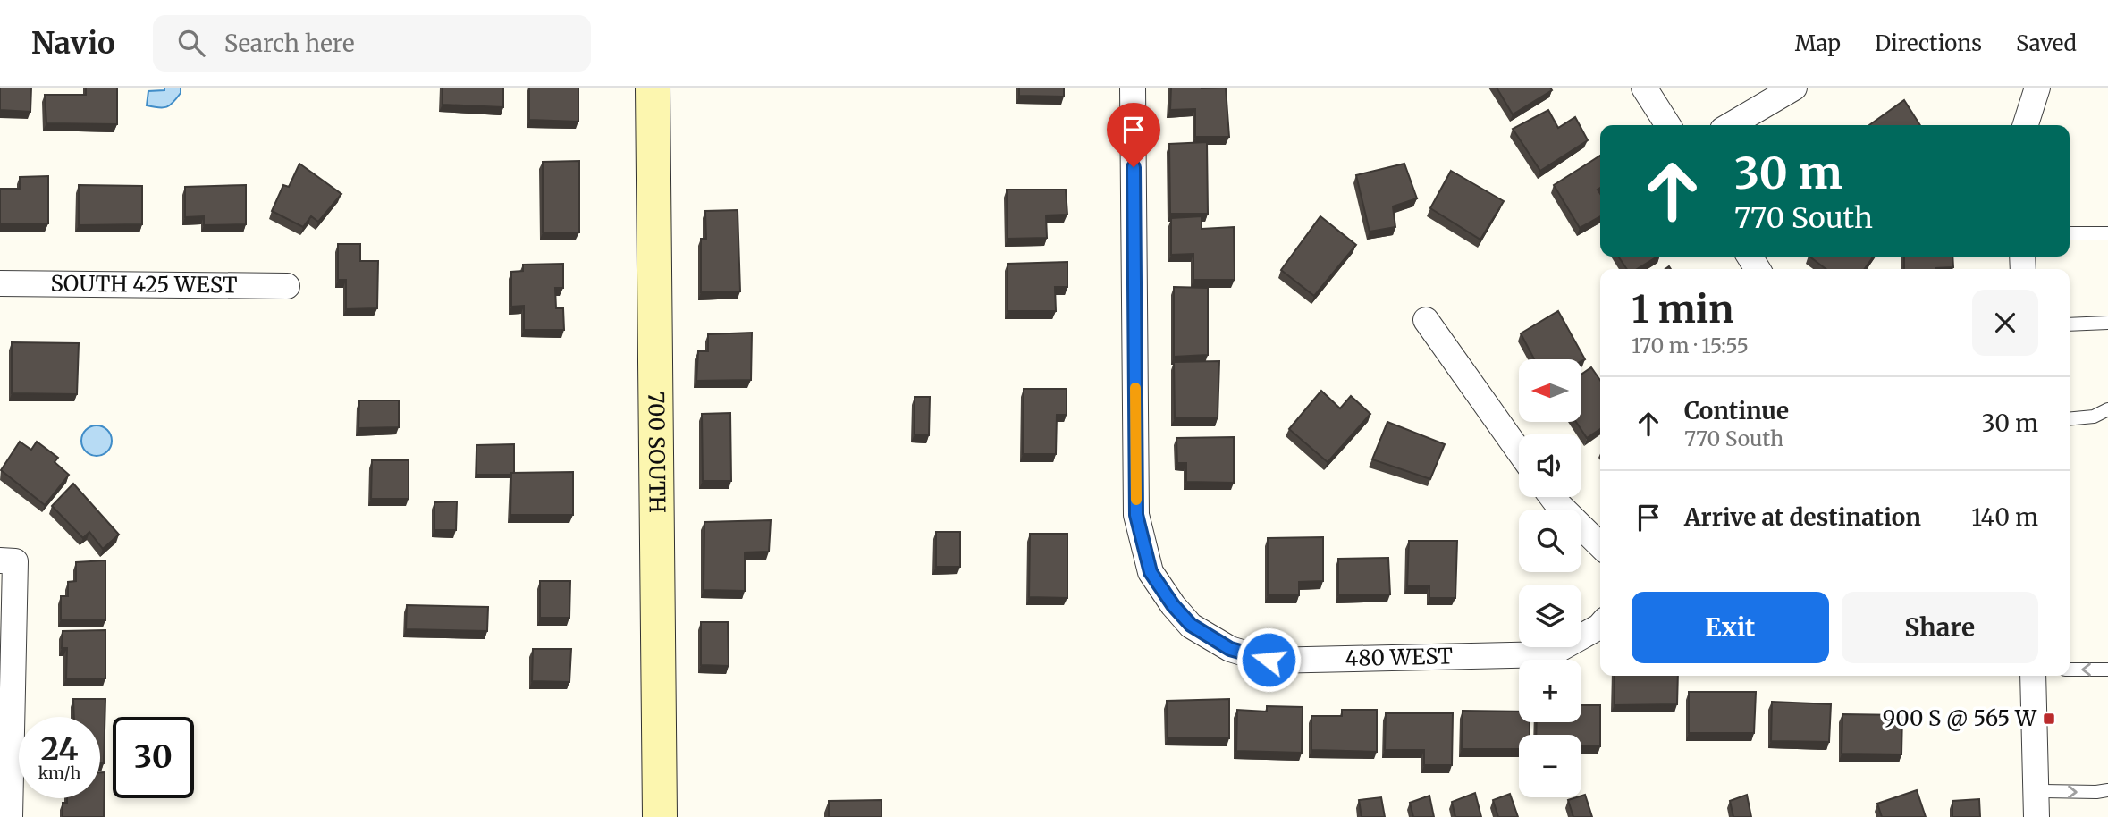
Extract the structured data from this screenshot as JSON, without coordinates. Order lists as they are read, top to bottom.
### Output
{
  "streets": {
    "street": ["SOUTH 425 WEST", "700 SOUTH", "480 WEST"]
  },
  "places": {
    "transit": ["900 S @ 565 W"]
  },
  "north": "left",
  "page": {
    "header": "Navio",
    "search": "Search here",
    "nav": ["Map", "Directions", "Saved"],
    "turn": ["30 m", "770 South"],
    "heading": ["1 min", "170 m · 15:55"],
    "map_buttons": ["+", "−"],
    "list": [
      {
        "name": "Continue",
        "note": "770 South",
        "value": "30 m"
      },
      {
        "name": "Arrive at destination",
        "value": "140 m"
      }
    ],
    "buttons": ["Exit", "Share"],
    "speed": "24 km/h",
    "limit": "30"
  }
}
